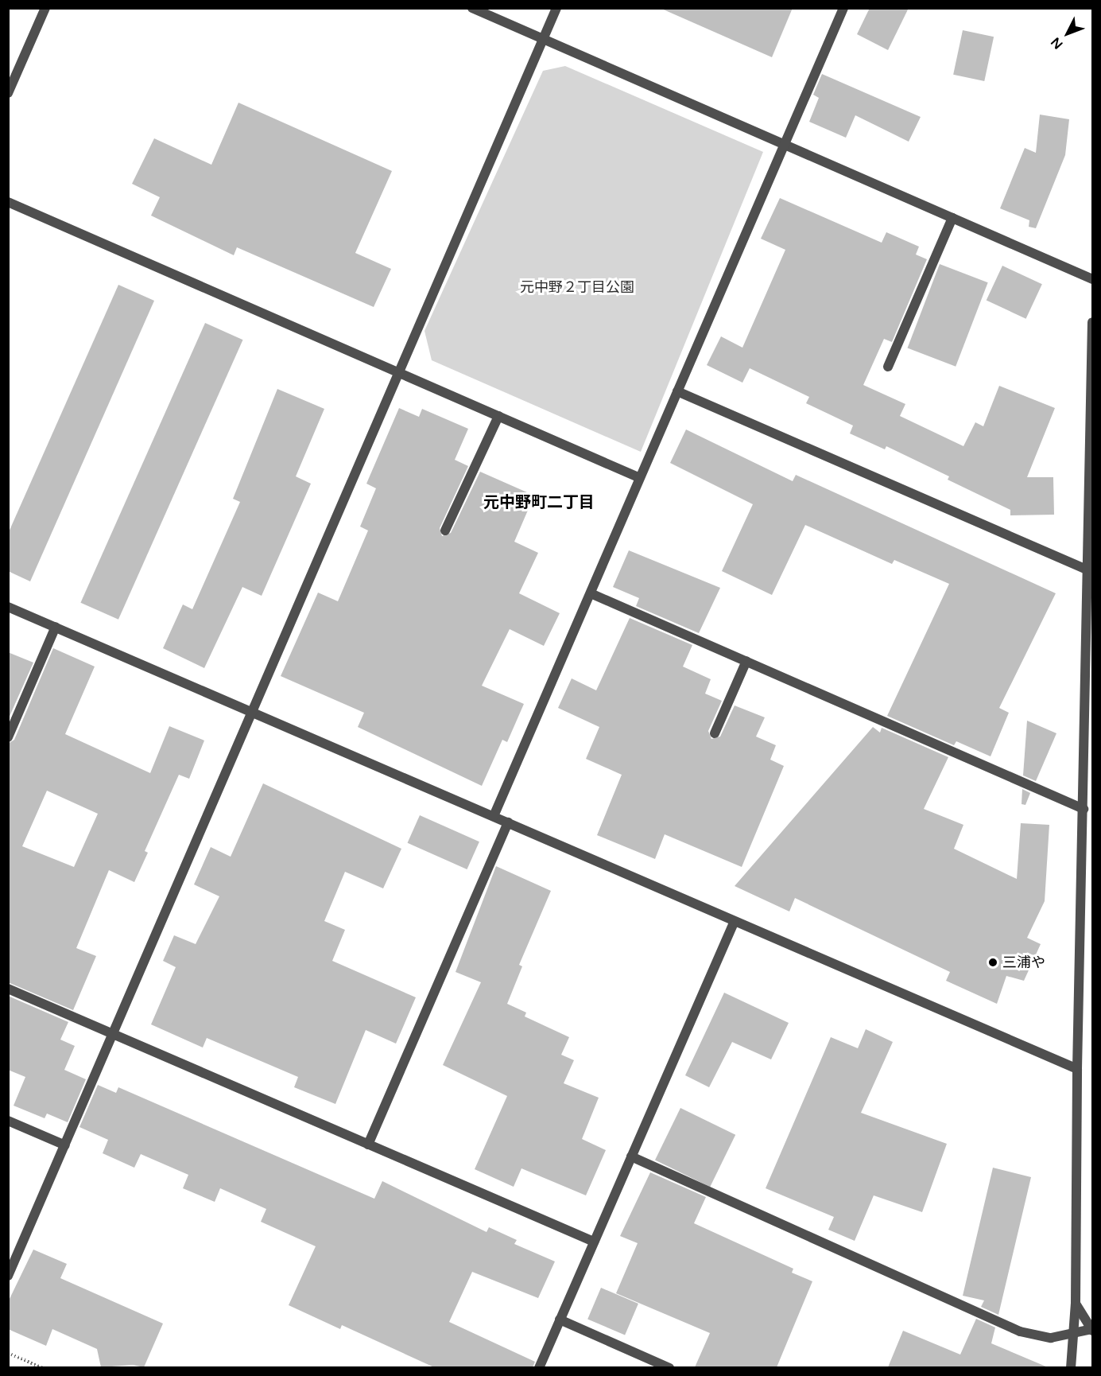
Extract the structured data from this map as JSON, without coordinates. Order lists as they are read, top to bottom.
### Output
{
  "districts": ["元中野町二丁目"],
  "parks": ["元中野２丁目公園"],
  "places": ["三浦や"],
  "north": "bottom left"
}
